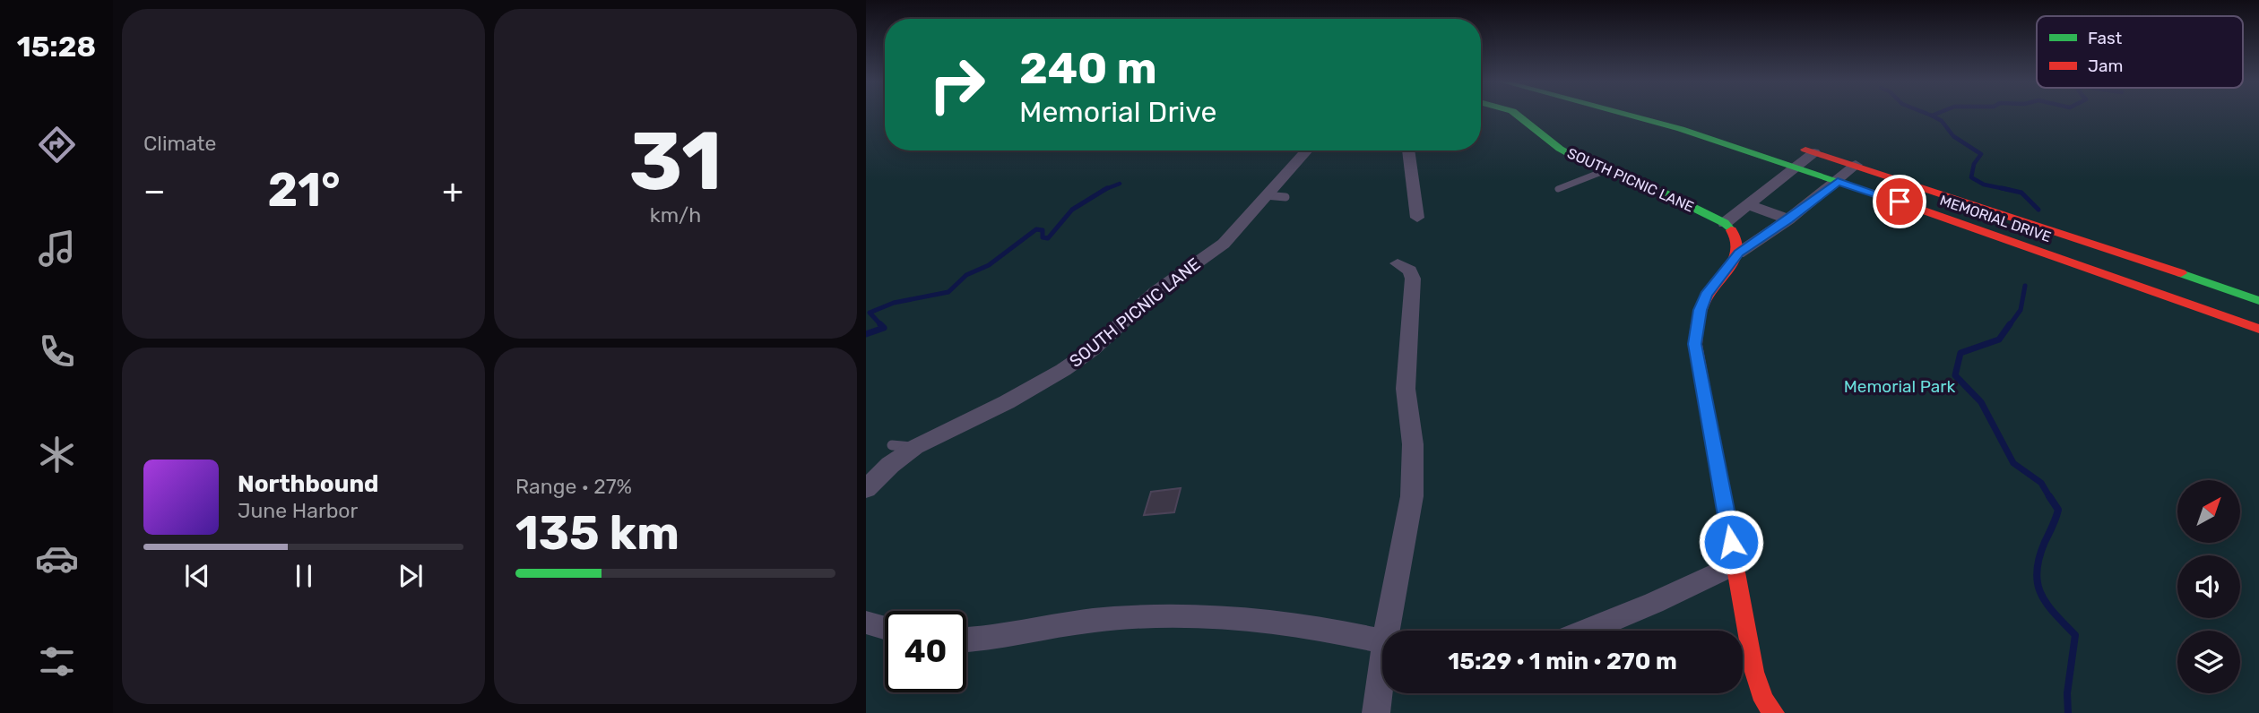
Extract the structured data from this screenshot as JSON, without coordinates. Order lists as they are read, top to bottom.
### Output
{
  "streets": {
    "main road": ["SOUTH PICNIC LANE", "MEMORIAL DRIVE"]
  },
  "parks": ["Memorial Park"],
  "legend": ["Fast", "Jam"],
  "north": "top right",
  "page": {
    "tabs": "15:28",
    "tile": [
      "Climate",
      ["31", "km/h"],
      ["Range · 27%", "135 km"]
    ],
    "turn": ["240 m", "Memorial Drive"],
    "heat": ["−", "21°", "+"],
    "song": ["Northbound", "June Harbor"],
    "limit": "40",
    "trip": "15:29 · 1 min · 270 m"
  }
}
